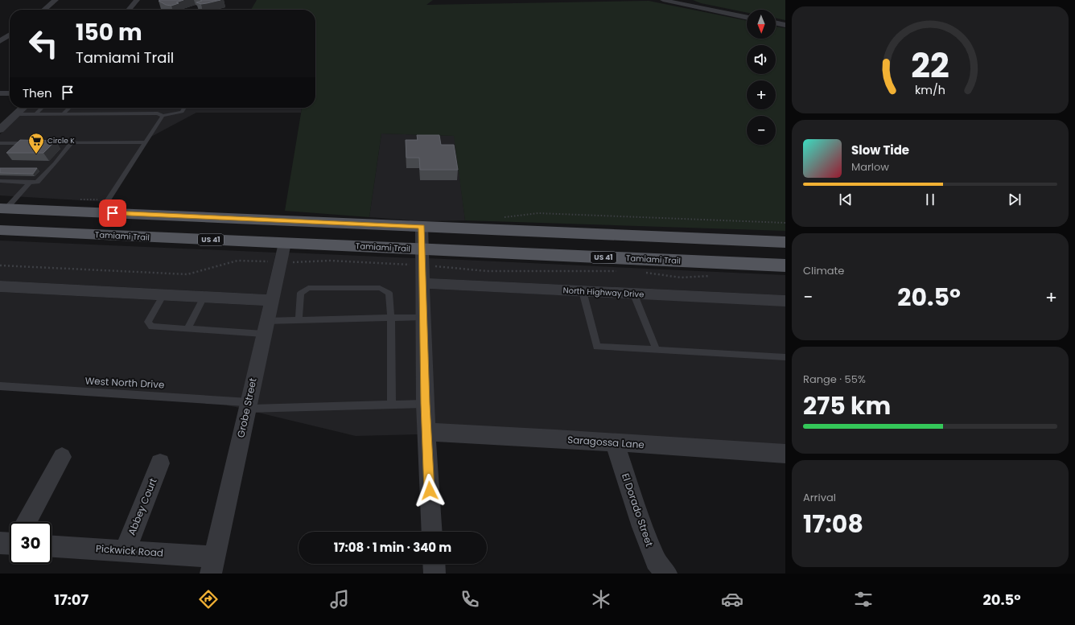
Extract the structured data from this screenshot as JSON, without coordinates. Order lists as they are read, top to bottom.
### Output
{
  "streets": {
    "main road": ["Tamiami Trail", "US 41"],
    "street": [
      "North Highway Drive",
      "Grobe Street",
      "Saragossa Lane",
      "Abbey Court",
      "El Dorado Street",
      "Pickwick Road"
    ],
    "lane": ["West North Drive"]
  },
  "crossings": [
    ["Tamiami Trail", "Grobe Street"],
    ["West North Drive", "Grobe Street"],
    ["Grobe Street", "Pickwick Road"],
    ["Saragossa Lane", "El Dorado Street"],
    ["Abbey Court", "Pickwick Road"]
  ],
  "places": {
    "supermarket": ["Circle K"]
  },
  "north": "bottom",
  "page": {
    "map_buttons": ["+", "−"],
    "turn": ["150 m", "Tamiami Trail"],
    "then": "Then",
    "song": ["Slow Tide", "Marlow"],
    "tile": [
      "Climate",
      ["Range · 55%", "275 km"],
      ["Arrival", "17:08"]
    ],
    "heat": ["−", "20.5°", "+"],
    "limit": "30",
    "trip": "17:08 · 1 min · 340 m",
    "tabs": ["17:07", "20.5°"],
    "gauge": ["22", "km/h"]
  }
}
